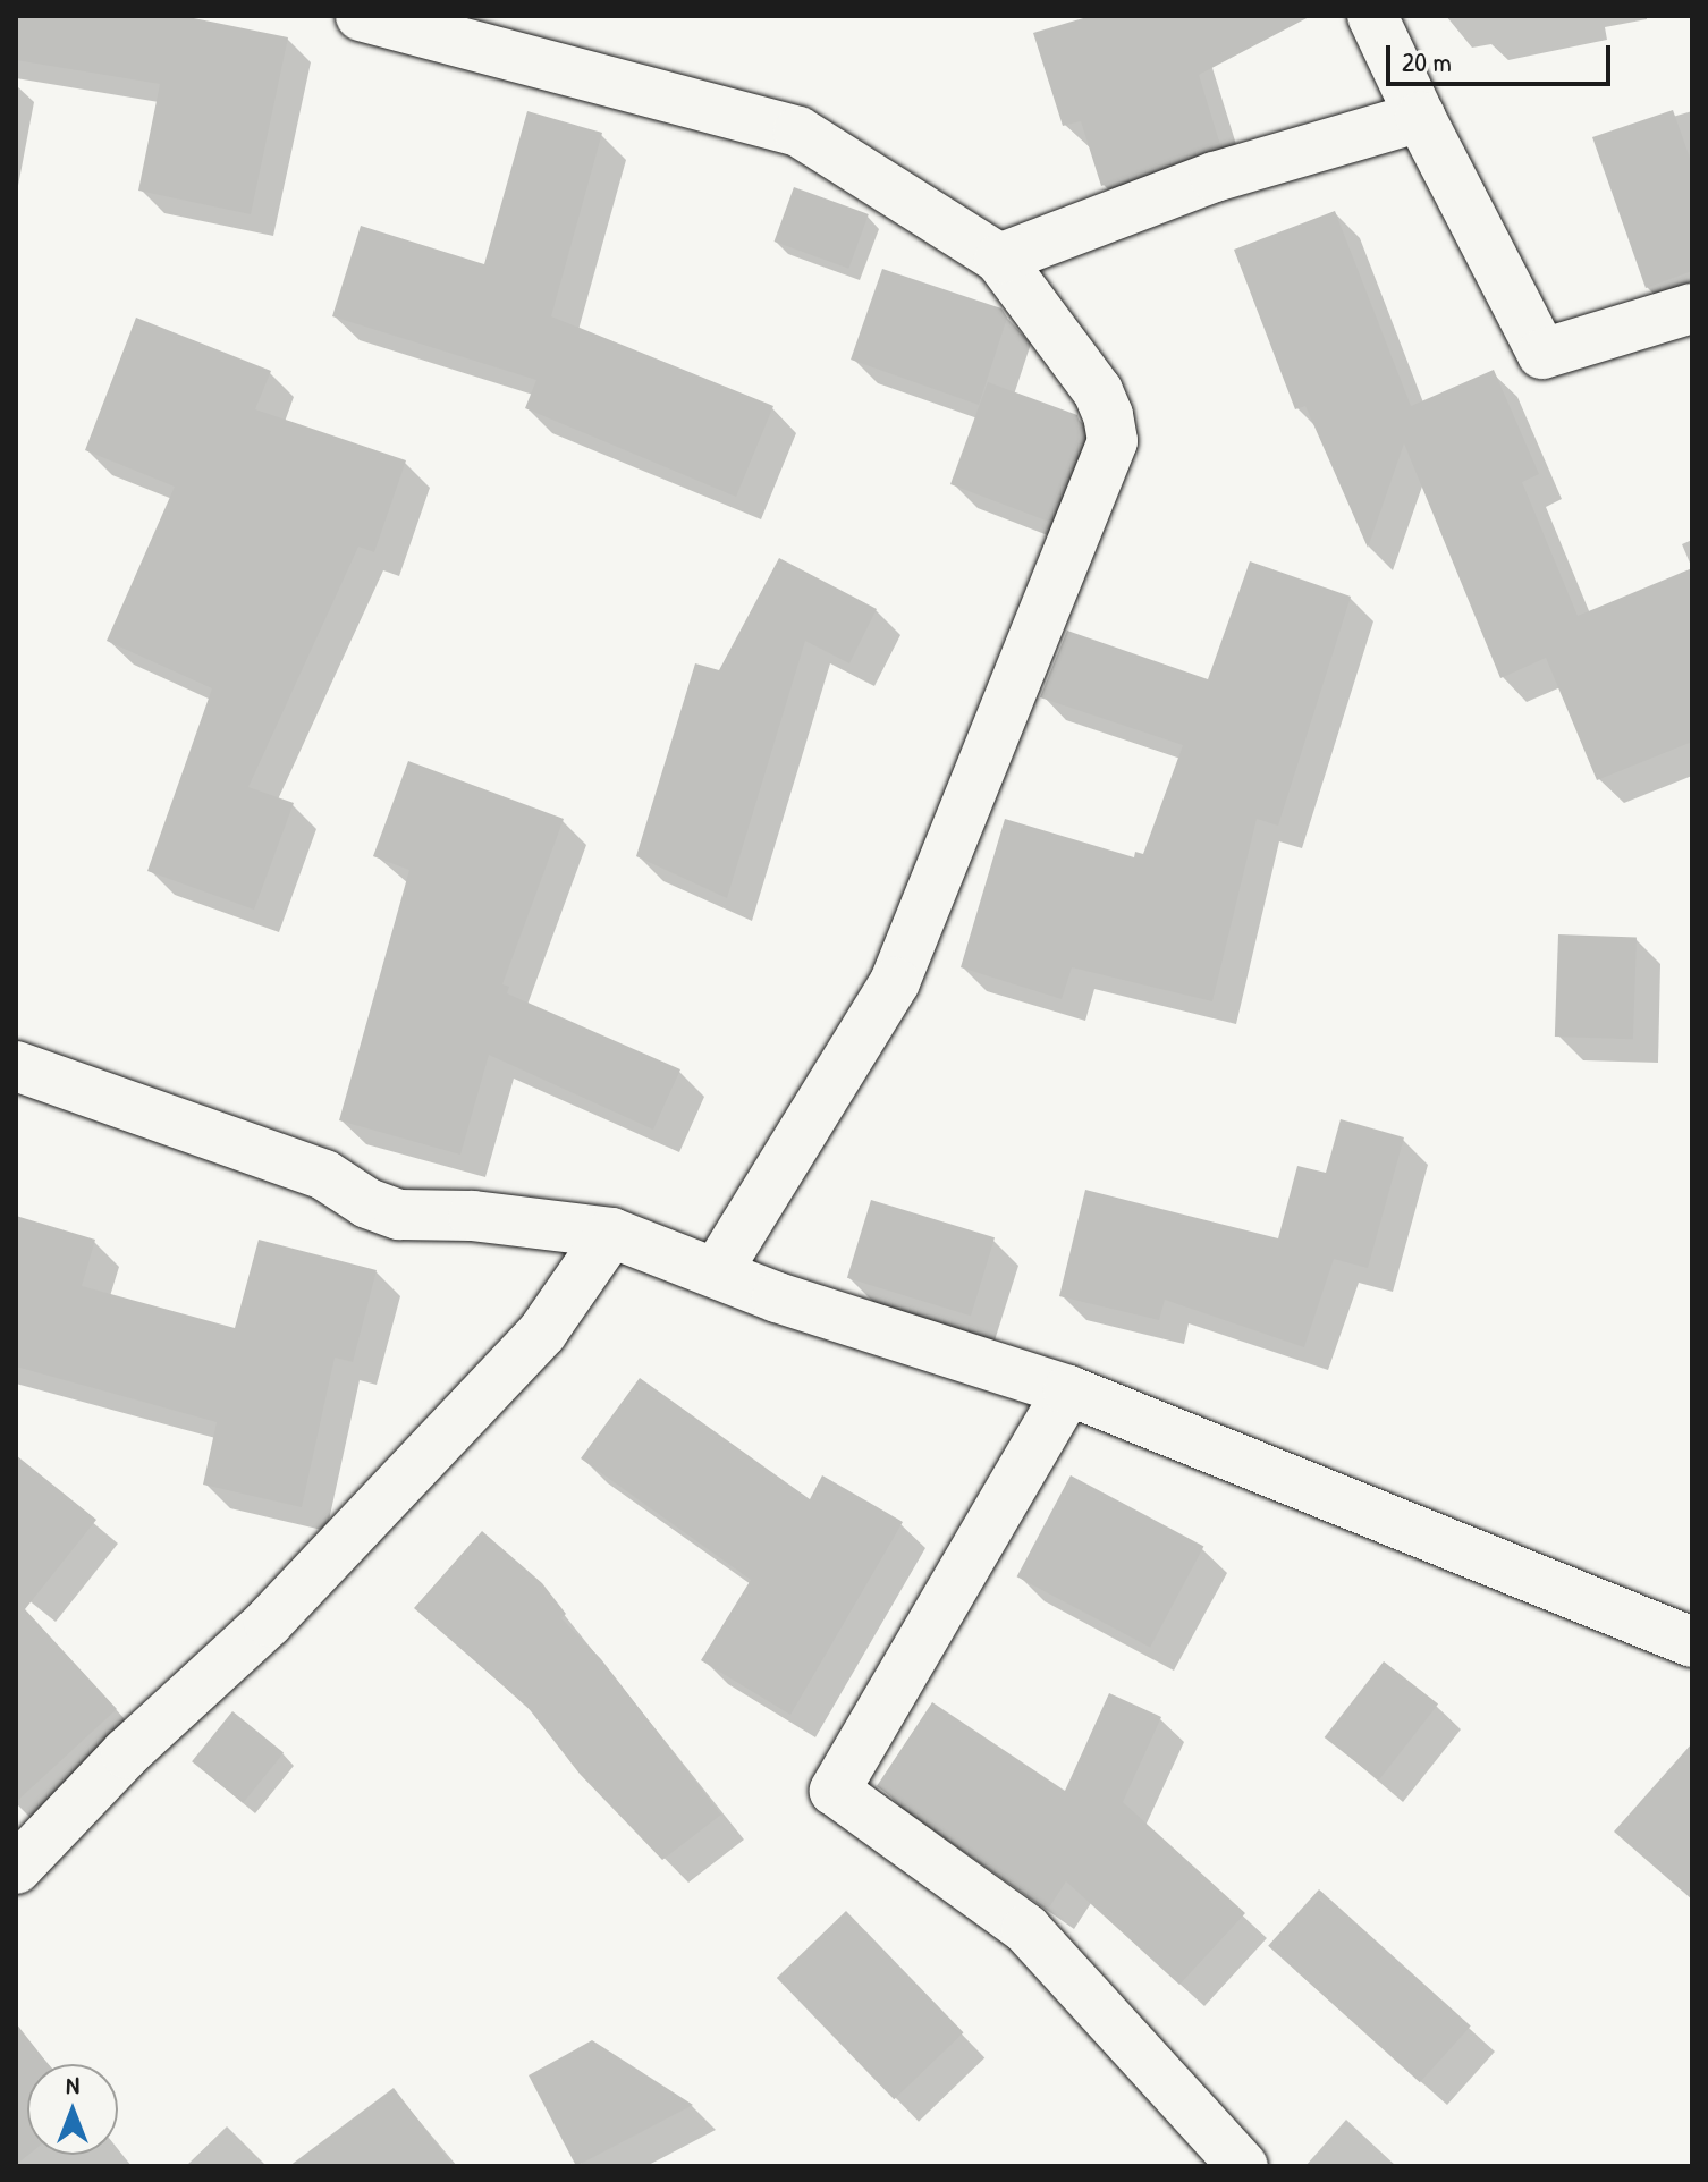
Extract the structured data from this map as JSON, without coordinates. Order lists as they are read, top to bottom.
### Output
{
  "scale_bar": "20 m",
  "north": "top"
}
